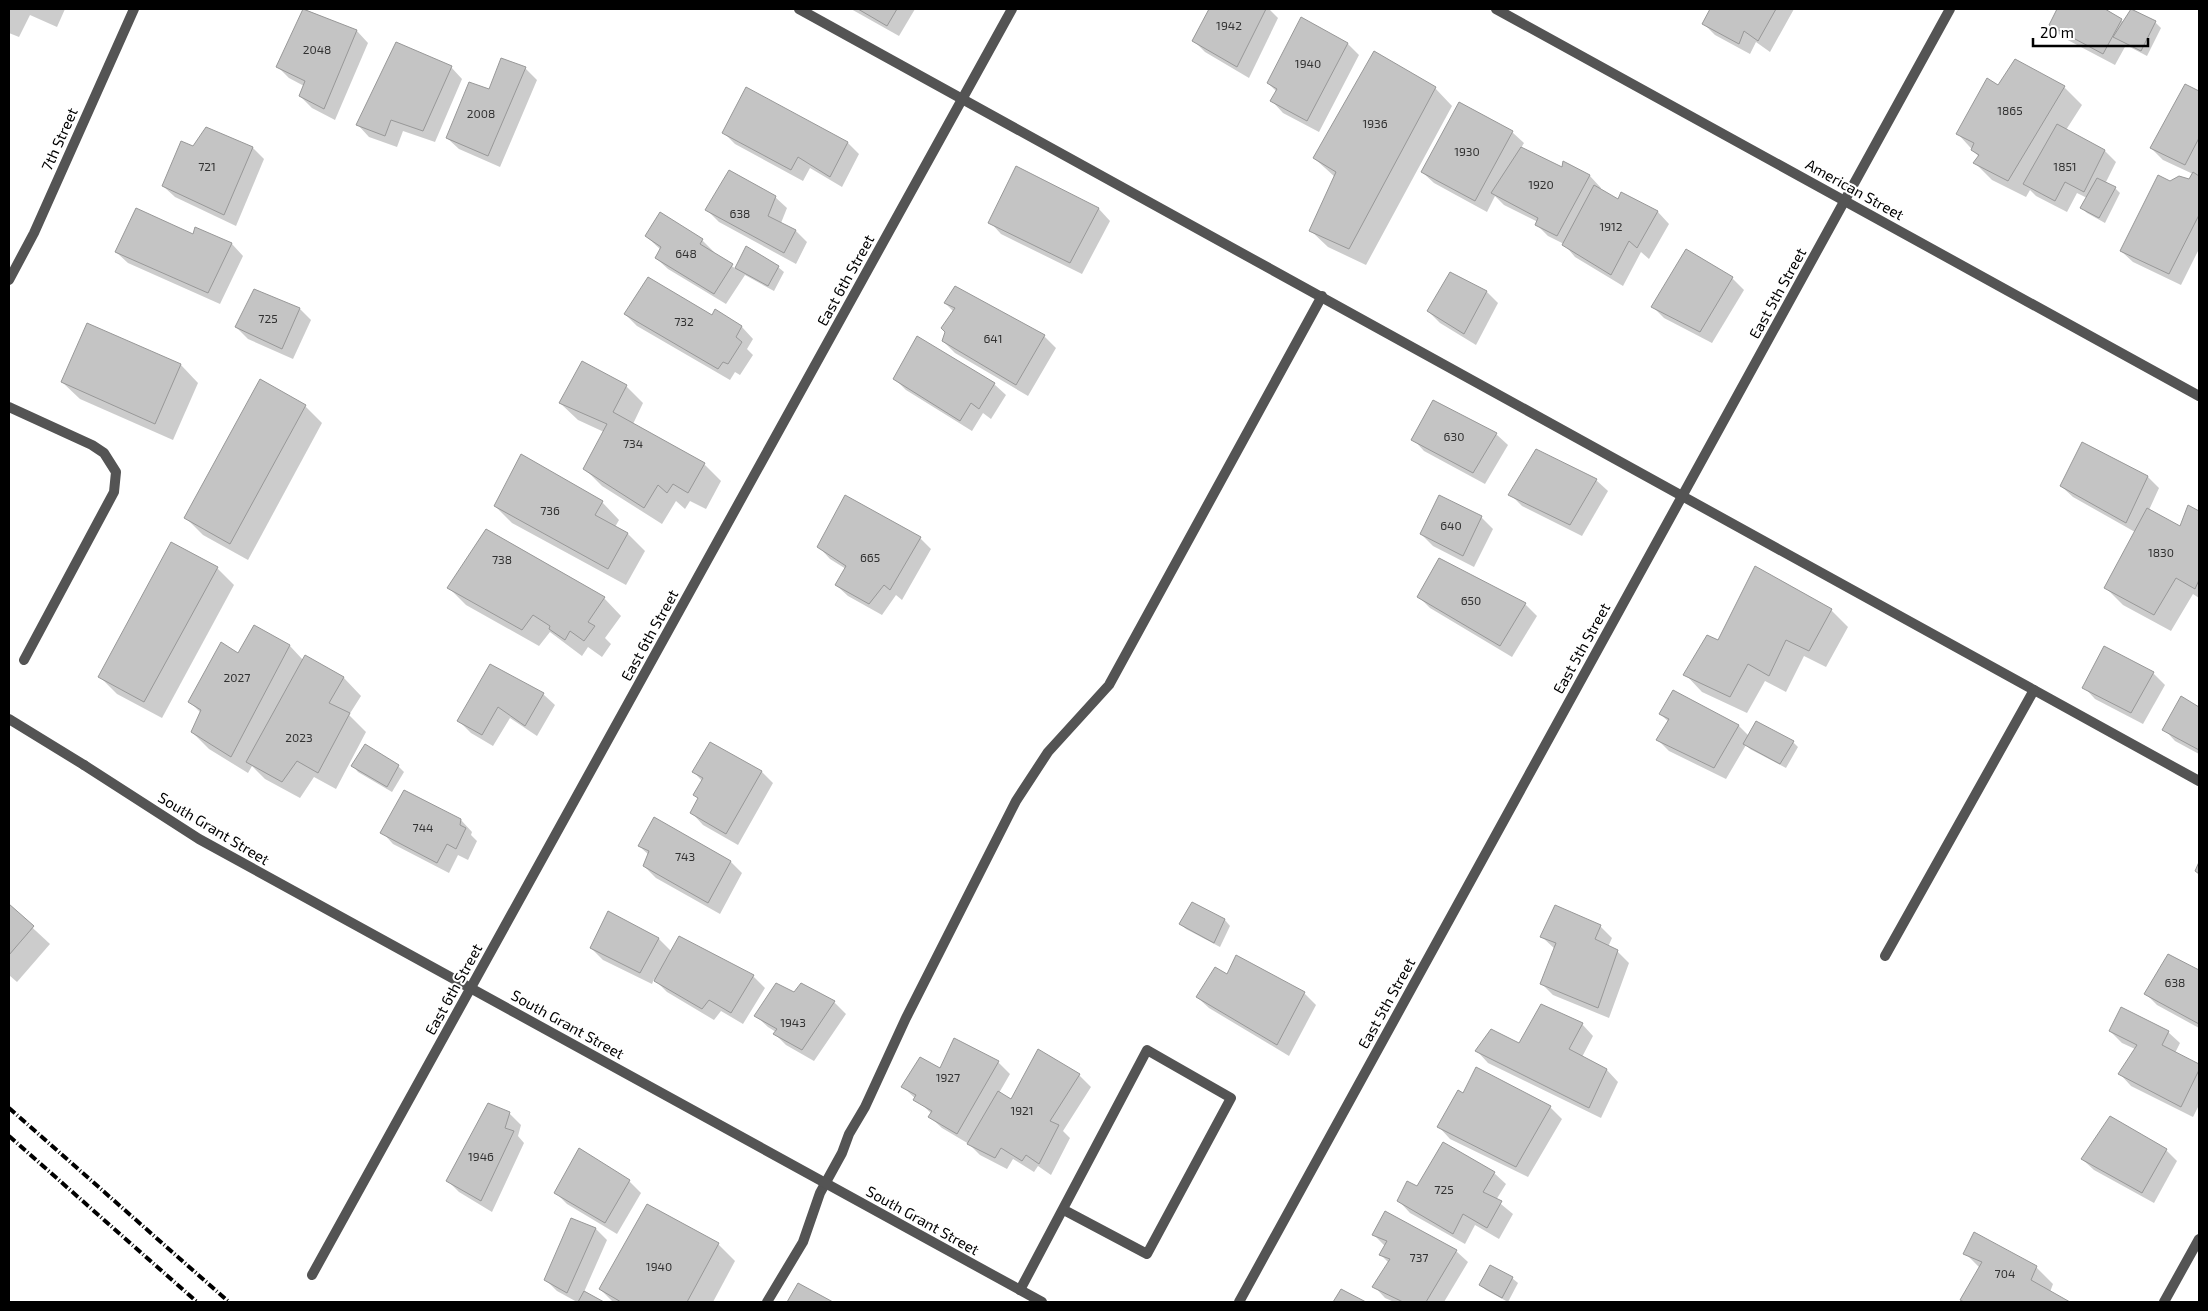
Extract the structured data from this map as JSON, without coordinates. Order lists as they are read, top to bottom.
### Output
{
  "streets": {
    "street": [
      "7th Street",
      "American Street",
      "East 6th Street",
      "East 5th Street",
      "South Grant Street"
    ]
  },
  "crossings": [
    ["American Street", "East 5th Street"],
    ["East 6th Street", "South Grant Street"]
  ],
  "house_numbers": [
    "1942",
    "2048",
    "1940",
    "1865",
    "2008",
    "1936",
    "1930",
    "721",
    "1851",
    "1920",
    "638",
    "1912",
    "648",
    "725",
    "732",
    "641",
    "630",
    "734",
    "736",
    "640",
    "1830",
    "665",
    "738",
    "650",
    "2027",
    "2023",
    "744",
    "743",
    "638",
    "1943",
    "1927",
    "1921",
    "1946",
    "725",
    "737",
    "1940",
    "704"
  ],
  "scale_bar": "20 m"
}
